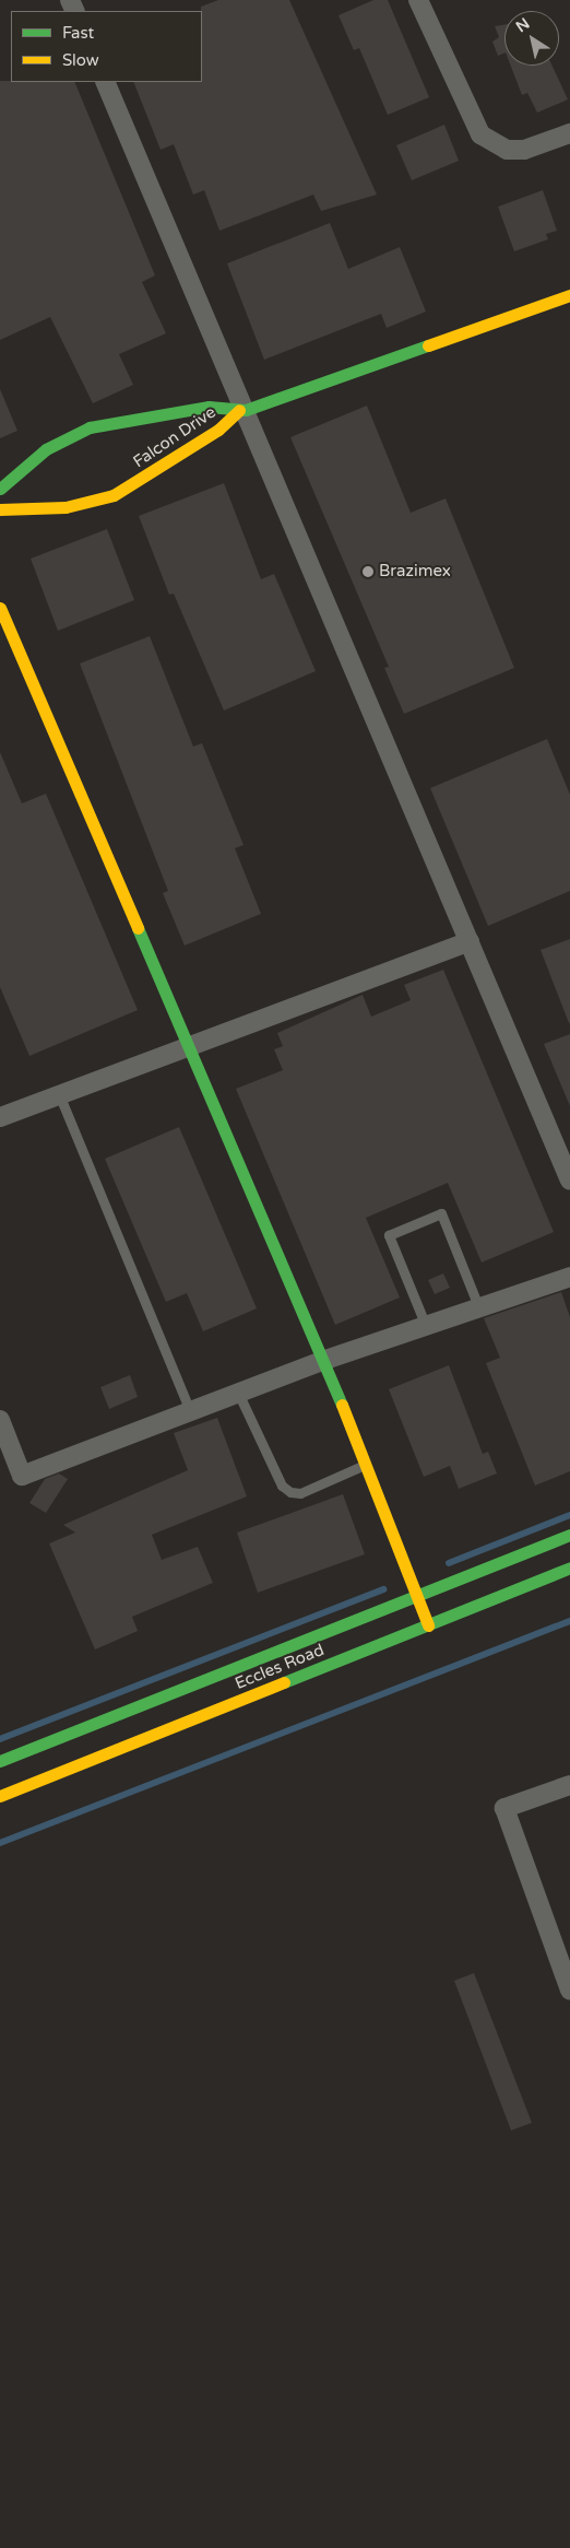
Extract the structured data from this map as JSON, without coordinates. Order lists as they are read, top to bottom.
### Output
{
  "streets": {
    "street": ["Falcon Drive", "Eccles Road"]
  },
  "places": ["Brazimex"],
  "legend": ["Fast", "Slow"],
  "north": "top left"
}
